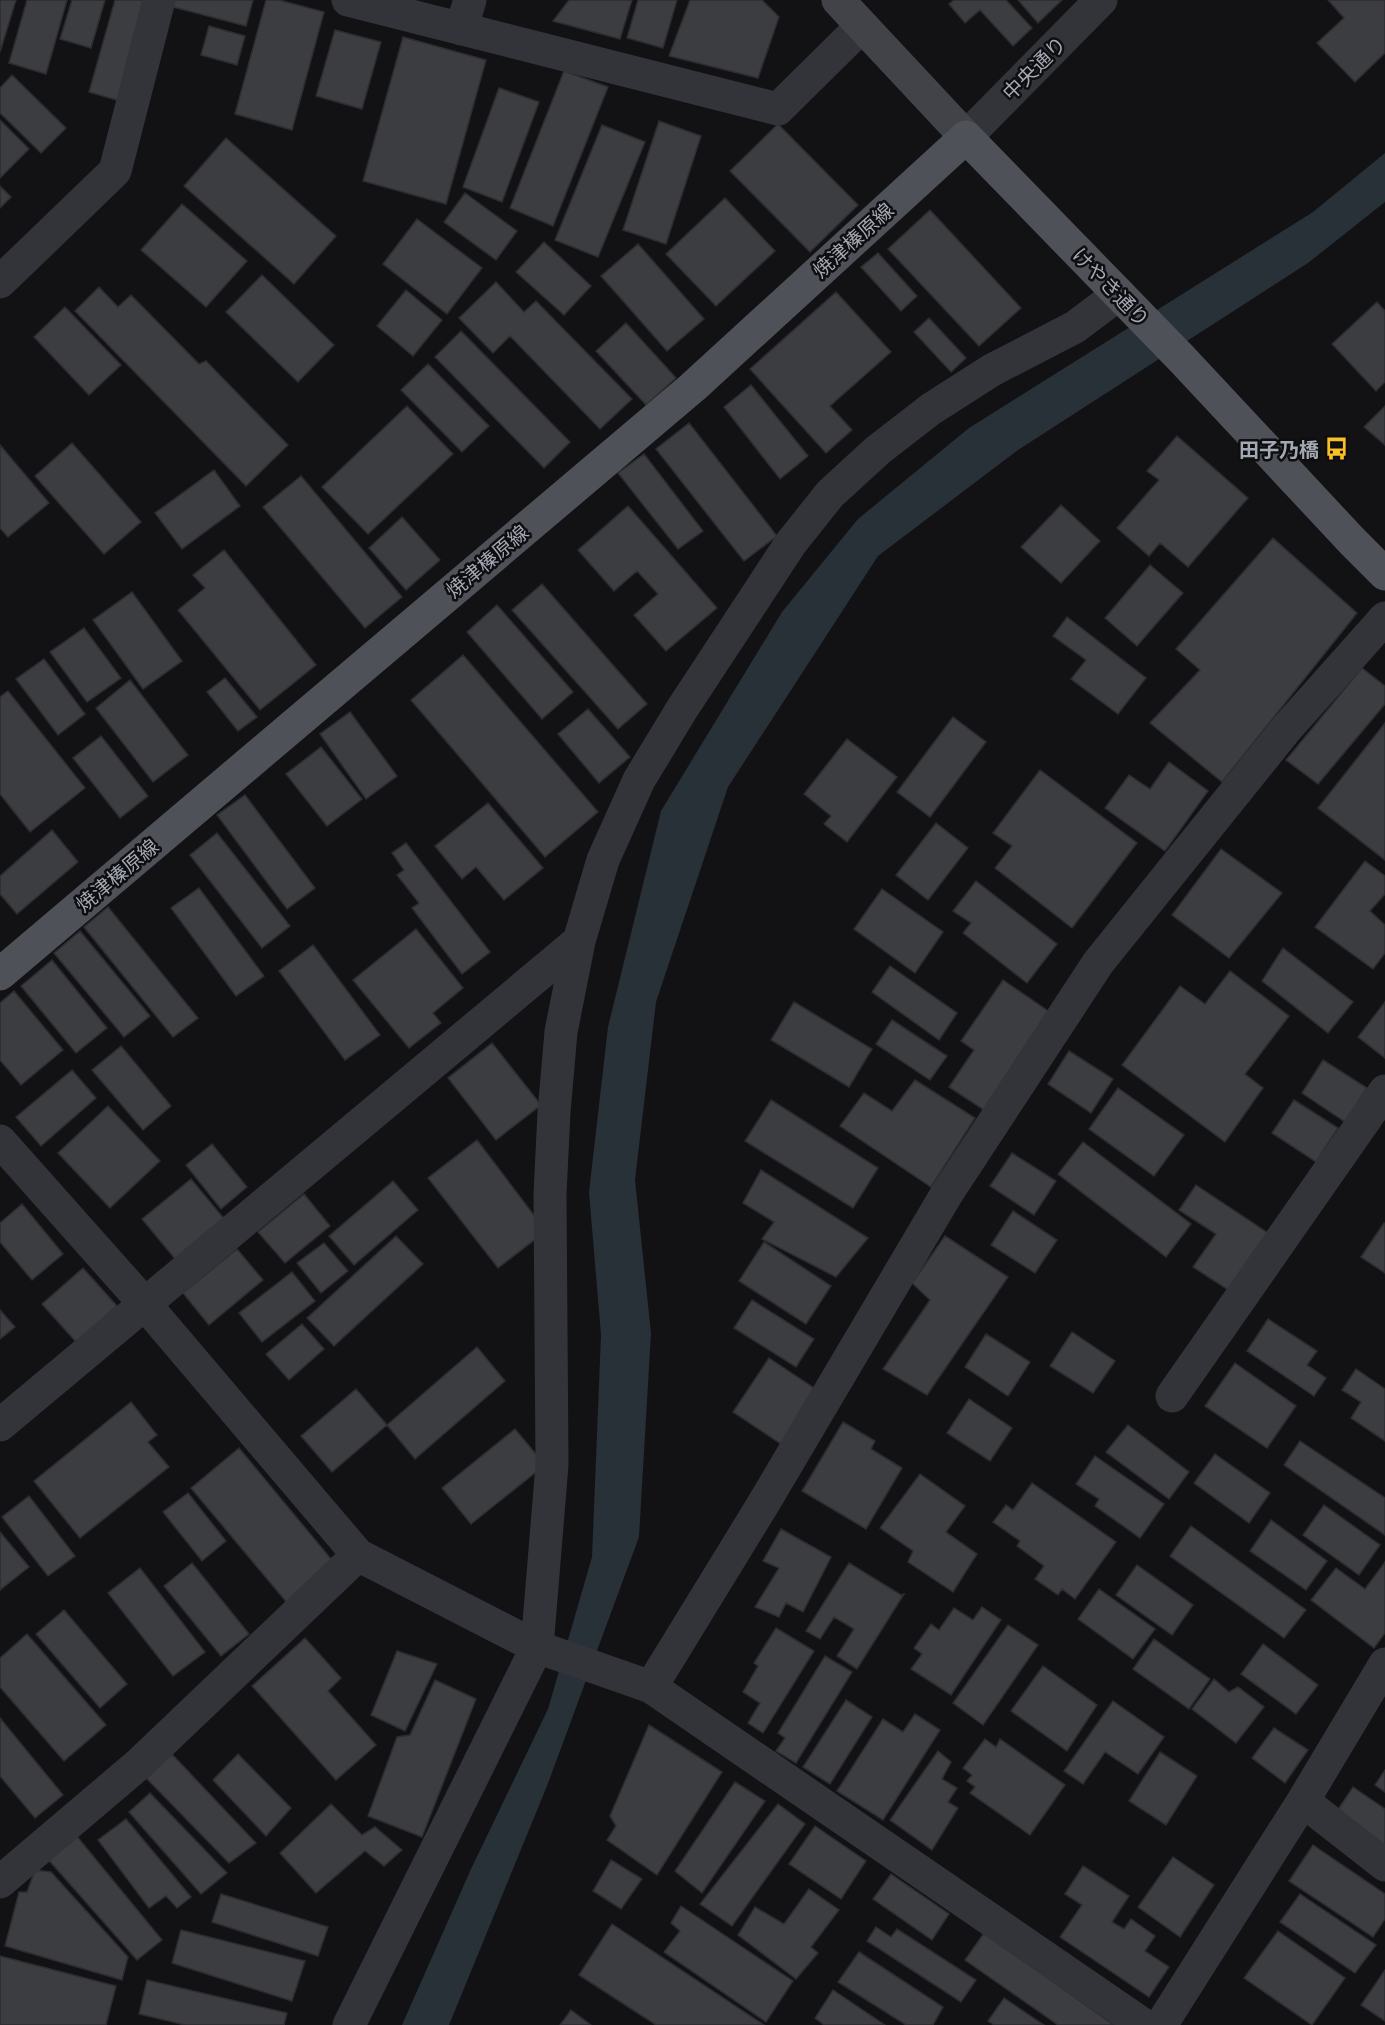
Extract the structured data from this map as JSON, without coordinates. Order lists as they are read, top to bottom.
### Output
{
  "streets": {
    "main road": ["焼津榛原線", "けやき通り"],
    "street": ["中央通り"]
  },
  "crossings": [
    ["中央通り", "焼津榛原線"],
    ["中央通り", "けやき通り"],
    ["焼津榛原線", "けやき通り"]
  ],
  "places": {
    "bus stop": ["田子乃橋"]
  }
}
